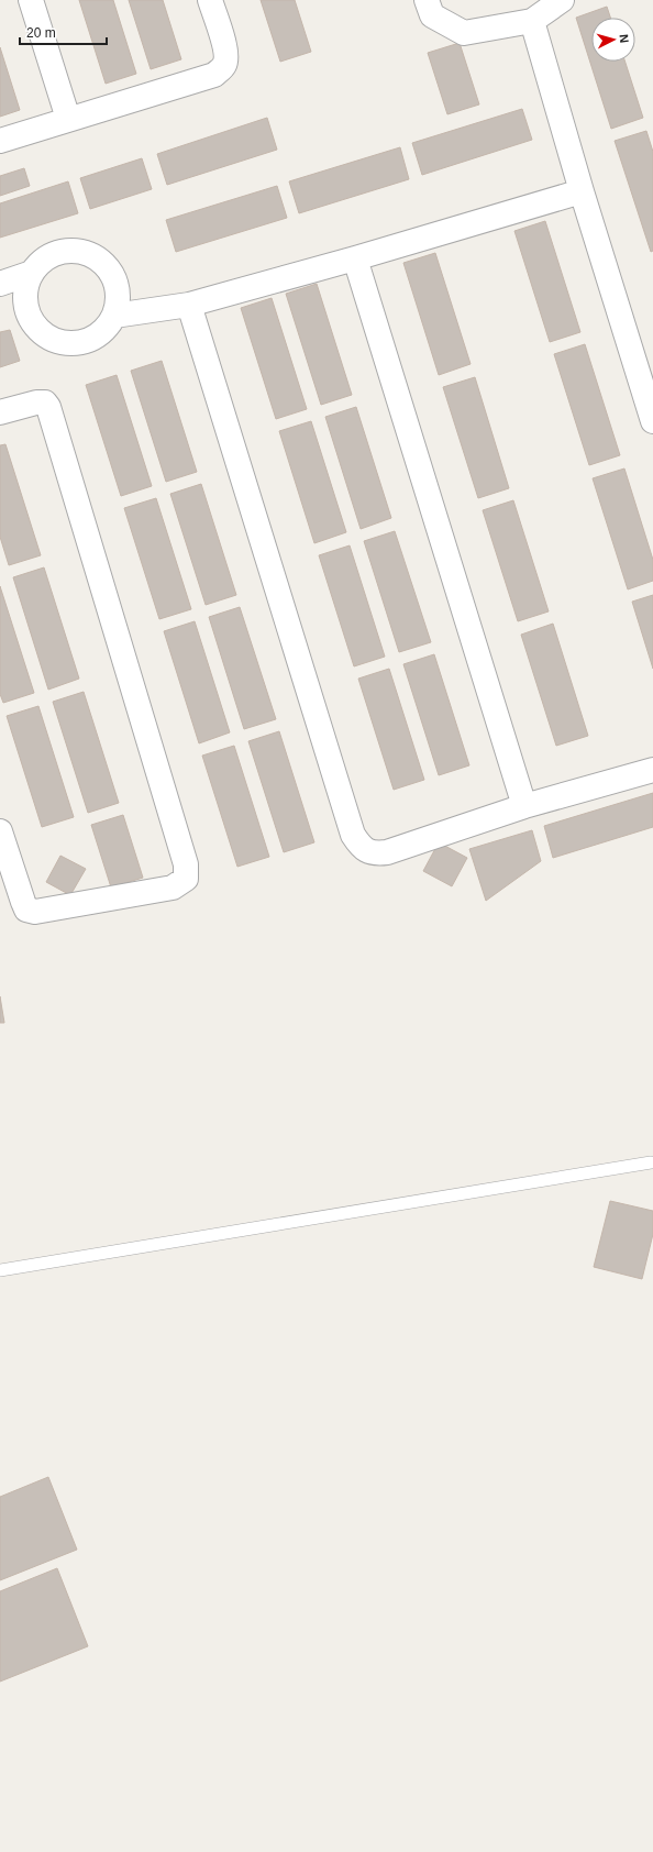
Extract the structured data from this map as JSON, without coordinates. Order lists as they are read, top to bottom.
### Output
{
  "scale_bar": "20 m",
  "north": "right"
}
